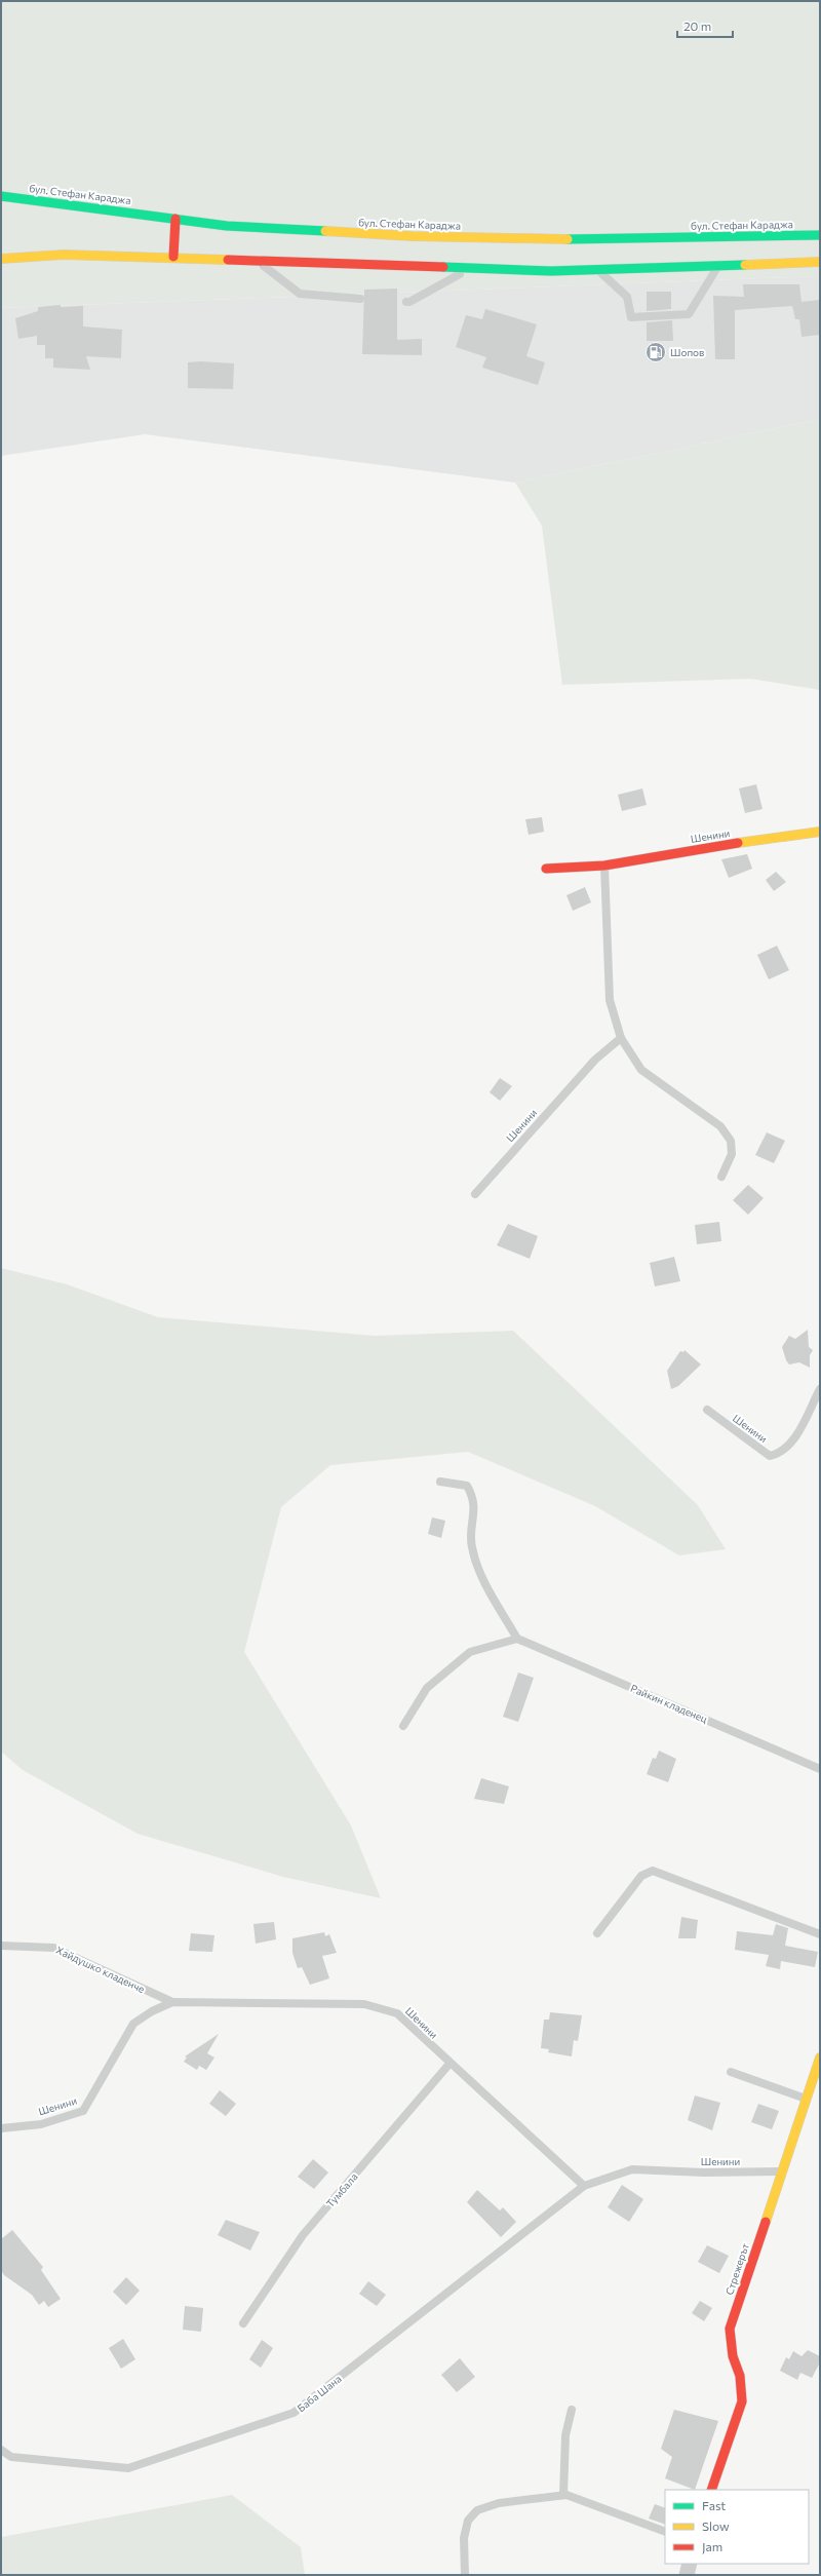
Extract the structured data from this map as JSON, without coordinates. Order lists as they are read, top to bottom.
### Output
{
  "streets": {
    "main road": ["бул. Стефан Караджа", "Шенини", "Стрежерът"],
    "lane": [
      "Райкин кладенец",
      "Хайдушко кладенче",
      "Тумбала",
      "Баба Шана"
    ]
  },
  "crossings": [
    ["Шенини", "Хайдушко кладенче"],
    ["Шенини", "Тумбала"],
    ["Шенини", "Стрежерът"],
    ["Шенини", "Баба Шана"]
  ],
  "places": {
    "fuel station": ["Шопов"]
  },
  "legend": ["Fast", "Slow", "Jam"],
  "scale_bar": "20 m"
}
